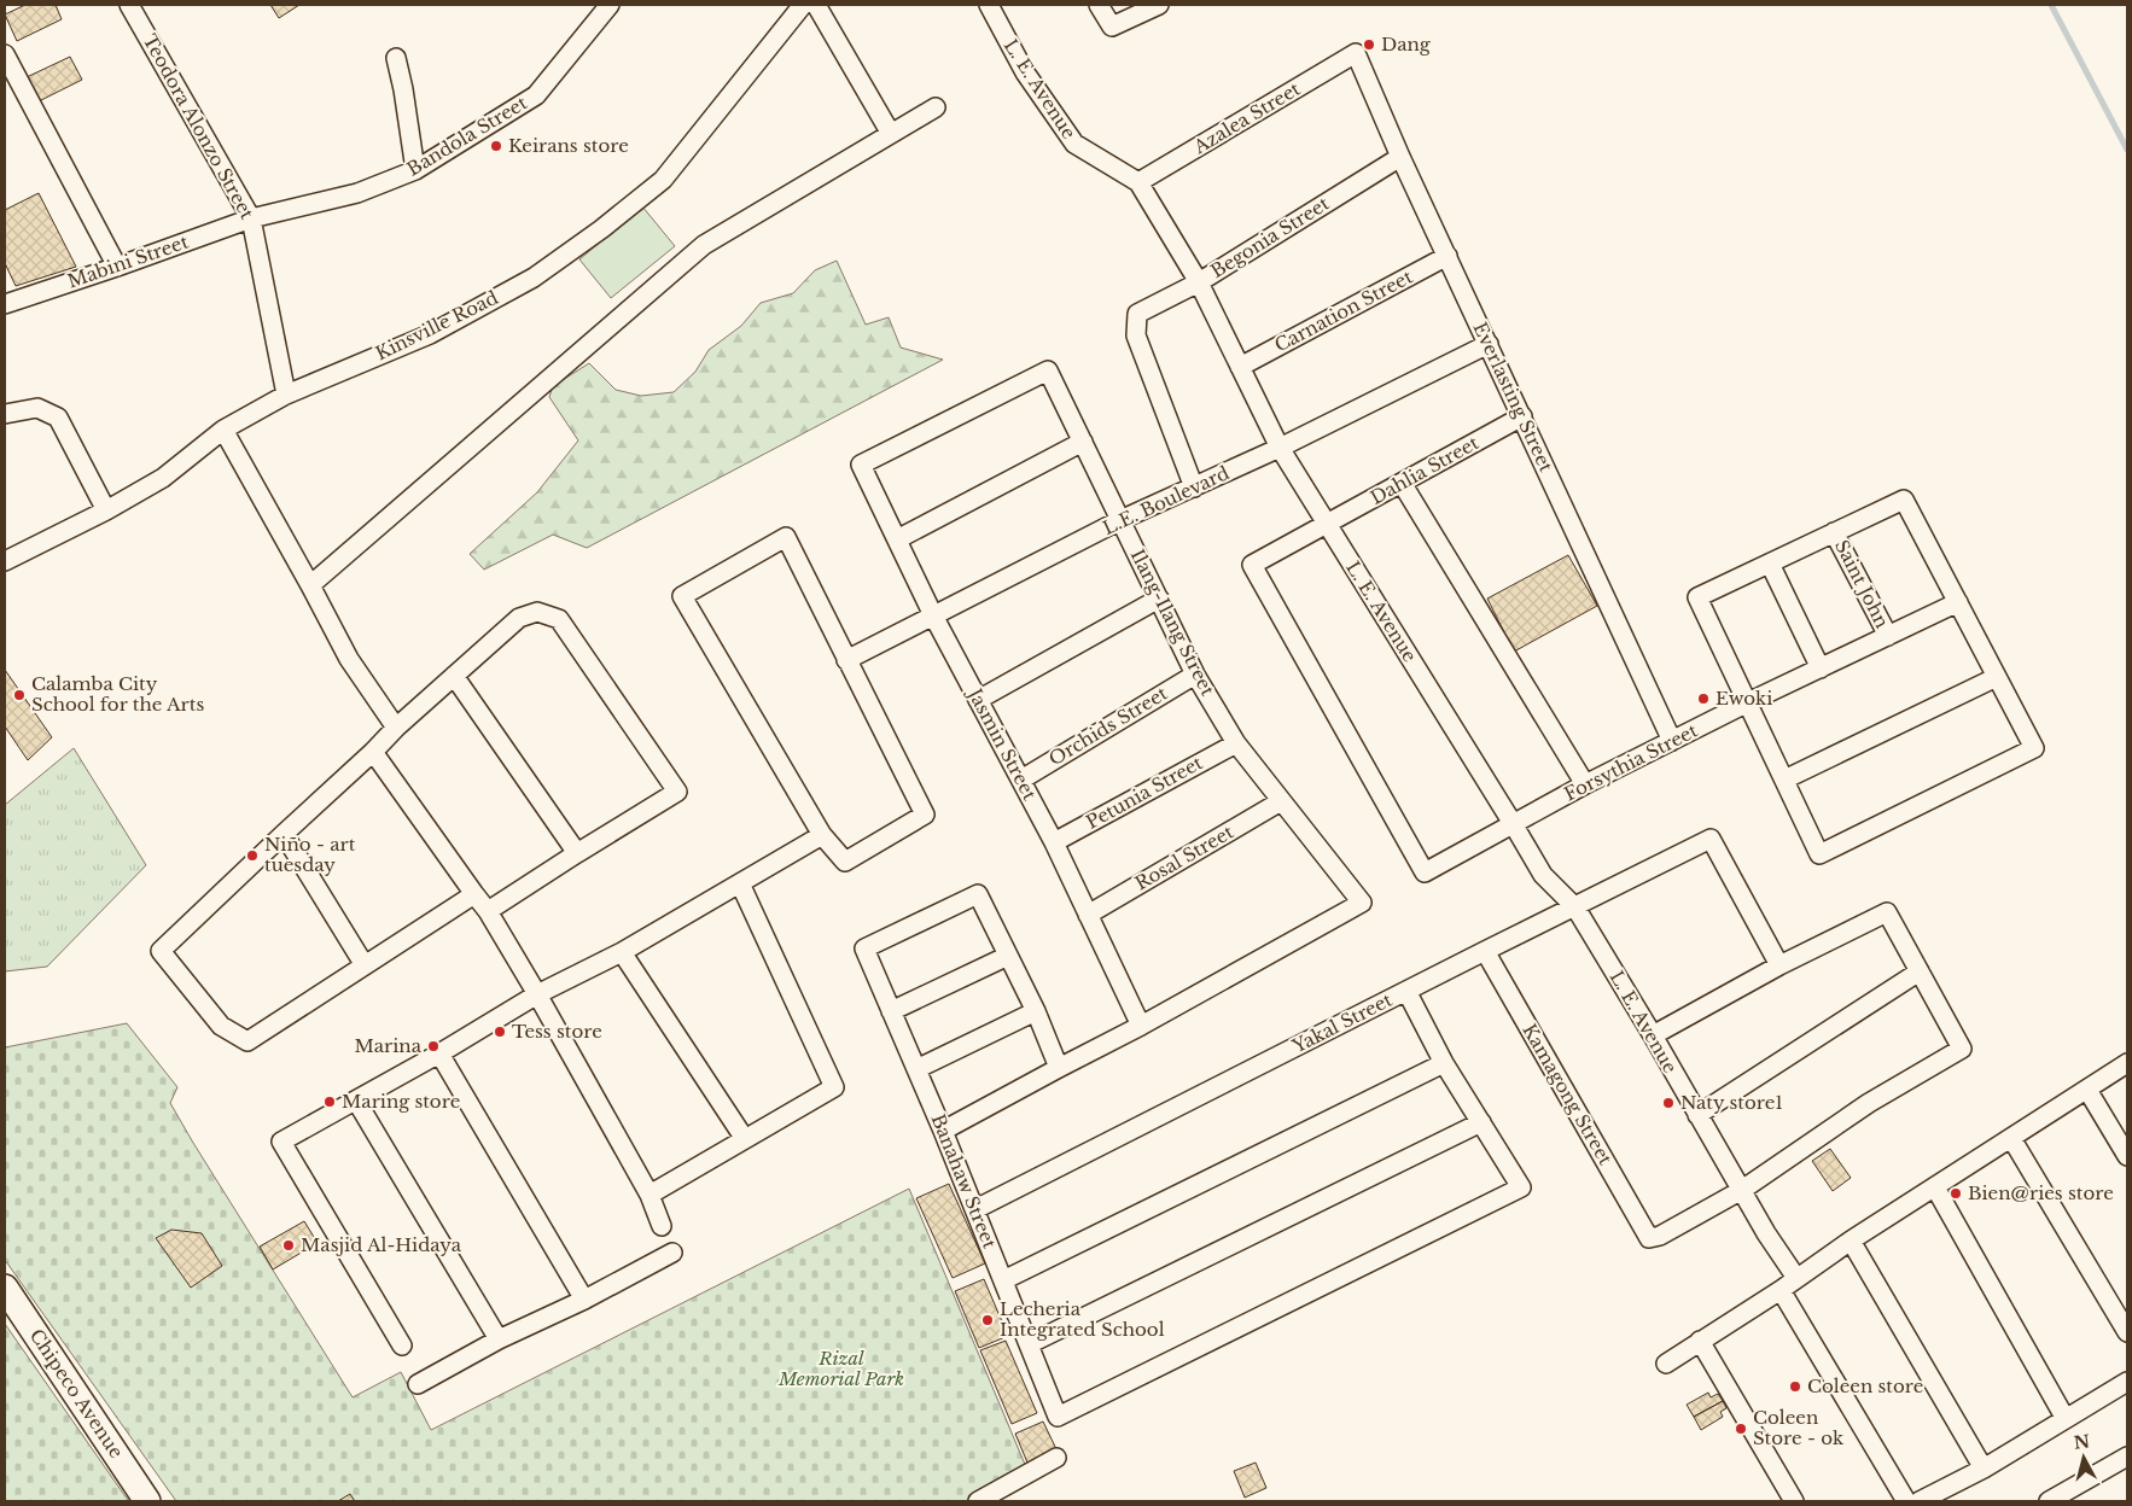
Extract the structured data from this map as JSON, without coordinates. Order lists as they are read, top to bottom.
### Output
{
  "streets": {
    "main road": ["Chipeco Avenue"],
    "street": [
      "L. E. Avenue",
      "Azalea Street",
      "Teodora Alonzo Street",
      "Bandola Street",
      "Begonia Street",
      "Mabini Street",
      "Carnation Street",
      "Kinsville Road",
      "Everlasting Street",
      "Dahlia Street",
      "L.E. Boulevard",
      "Saint John",
      "Ilang-Ilang Street",
      "Orchids Street",
      "Jasmin Street",
      "Forsythia Street",
      "Petunia Street",
      "Rosal Street",
      "Yakal Street",
      "Kamagong Street",
      "Banahaw Street"
    ]
  },
  "crossings": [
    ["L. E. Avenue", "Azalea Street"],
    ["L. E. Avenue", "Begonia Street"],
    ["L. E. Avenue", "Carnation Street"],
    ["L. E. Avenue", "Dahlia Street"],
    ["L. E. Avenue", "L.E. Boulevard"],
    ["L. E. Avenue", "Forsythia Street"],
    ["L. E. Avenue", "Yakal Street"],
    ["L. E. Avenue", "Kamagong Street"],
    ["Azalea Street", "Everlasting Street"],
    ["Teodora Alonzo Street", "Bandola Street"],
    ["Teodora Alonzo Street", "Mabini Street"],
    ["Teodora Alonzo Street", "Kinsville Road"],
    ["Bandola Street", "Mabini Street"],
    ["Begonia Street", "Everlasting Street"],
    ["Begonia Street", "L.E. Boulevard"],
    ["Carnation Street", "Everlasting Street"],
    ["Everlasting Street", "Dahlia Street"],
    ["Everlasting Street", "L.E. Boulevard"],
    ["Everlasting Street", "Forsythia Street"],
    ["Dahlia Street", "Forsythia Street"],
    ["L.E. Boulevard", "Ilang-Ilang Street"],
    ["L.E. Boulevard", "Jasmin Street"],
    ["Saint John", "Forsythia Street"],
    ["Ilang-Ilang Street", "Orchids Street"],
    ["Ilang-Ilang Street", "Jasmin Street"],
    ["Ilang-Ilang Street", "Petunia Street"],
    ["Ilang-Ilang Street", "Rosal Street"],
    ["Orchids Street", "Jasmin Street"],
    ["Jasmin Street", "Petunia Street"],
    ["Jasmin Street", "Rosal Street"],
    ["Yakal Street", "Kamagong Street"],
    ["Yakal Street", "Banahaw Street"]
  ],
  "parks": ["Rizal Memorial Park"],
  "places": [
    "Dang",
    "Keirans store",
    "Calamba City School for the Arts",
    "Ewoki",
    "Niño - art tuesday",
    "Tess store",
    "Marina",
    "Maring store",
    "Naty store1",
    "Bien@ries store",
    "Masjid Al-Hidaya",
    "Lecheria Integrated School",
    "Coleen store",
    "Coleen Store - ok"
  ],
  "north": "top"
}
